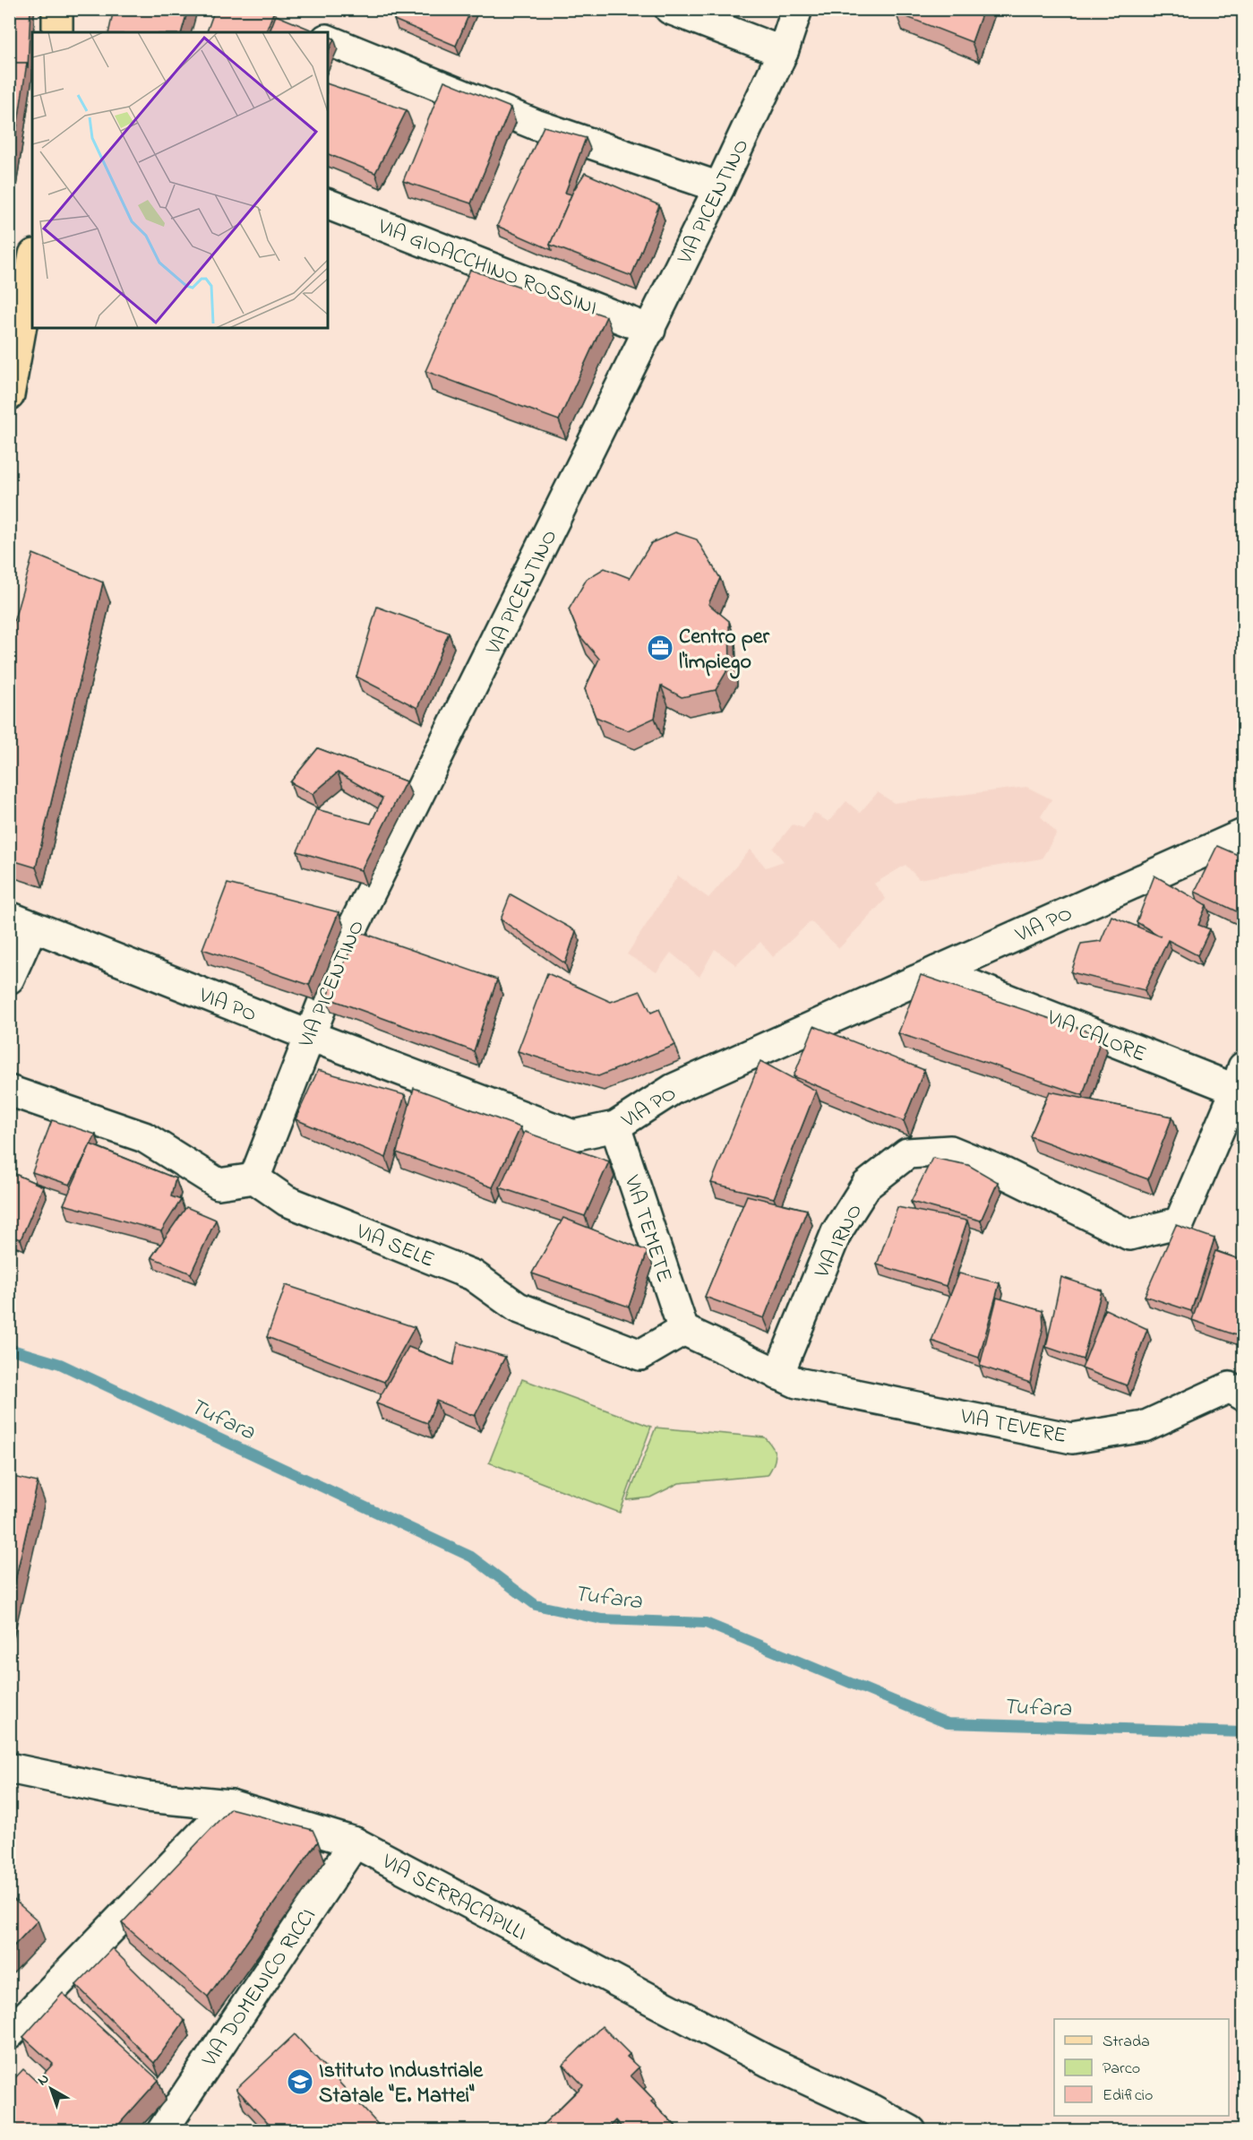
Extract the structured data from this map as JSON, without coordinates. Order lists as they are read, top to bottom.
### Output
{
  "streets": {
    "street": [
      "VIA PICENTINO",
      "VIA GIOACCHINO ROSSINI",
      "VIA PO",
      "VIA CALORE",
      "VIA TEMETE",
      "VIA IRNO",
      "VIA SELE",
      "VIA TEVERE",
      "VIA SERRACAPILLI",
      "VIA DOMENICO RICCI"
    ]
  },
  "crossings": [
    ["VIA PICENTINO", "VIA GIOACCHINO ROSSINI"],
    ["VIA PICENTINO", "VIA PO"],
    ["VIA PICENTINO", "VIA SELE"],
    ["VIA PO", "VIA CALORE"],
    ["VIA PO", "VIA TEMETE"],
    ["VIA CALORE", "VIA IRNO"],
    ["VIA TEMETE", "VIA SELE"],
    ["VIA IRNO", "VIA TEVERE"],
    ["VIA SERRACAPILLI", "VIA DOMENICO RICCI"]
  ],
  "water": ["Tufara"],
  "places": {
    "office": ["Centro per l'impiego"],
    "school or university": ["Istituto Industriale Statale \"E. Mattei\""]
  },
  "legend": ["Strada", "Parco", "Edificio"],
  "north": "top left"
}
